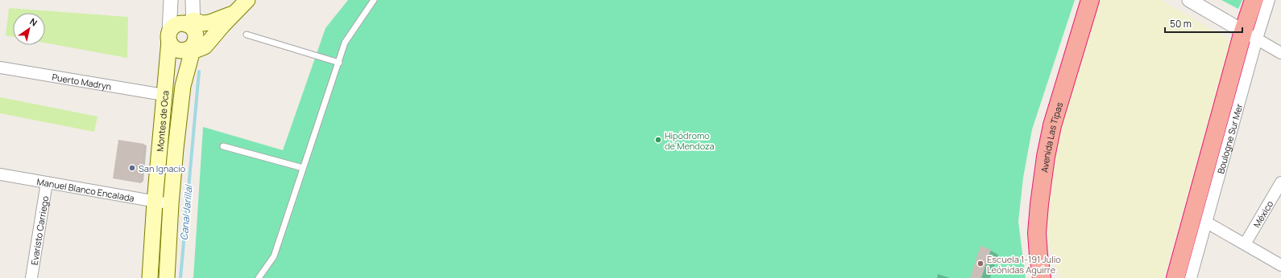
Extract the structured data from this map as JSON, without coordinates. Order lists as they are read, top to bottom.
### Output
{
  "streets": {
    "highway": ["Avenida Las Tipas", "Boulogne Sur Mer"],
    "main road": ["Montes de Oca"],
    "street": [
      "Puerto Madryn",
      "Manuel Blanco Encalada",
      "México",
      "Evaristo Carriego"
    ]
  },
  "crossings": [
    ["Puerto Madryn", "Montes de Oca"],
    ["Montes de Oca", "Manuel Blanco Encalada"],
    ["Manuel Blanco Encalada", "Evaristo Carriego"]
  ],
  "water": ["Canal Jarillal"],
  "places": ["Hipódromo de Mendoza", "San Ignacio", "Escuela 1-191 Julio Leónidas Aguirre"],
  "scale_bar": "50 m",
  "north": "top right"
}
